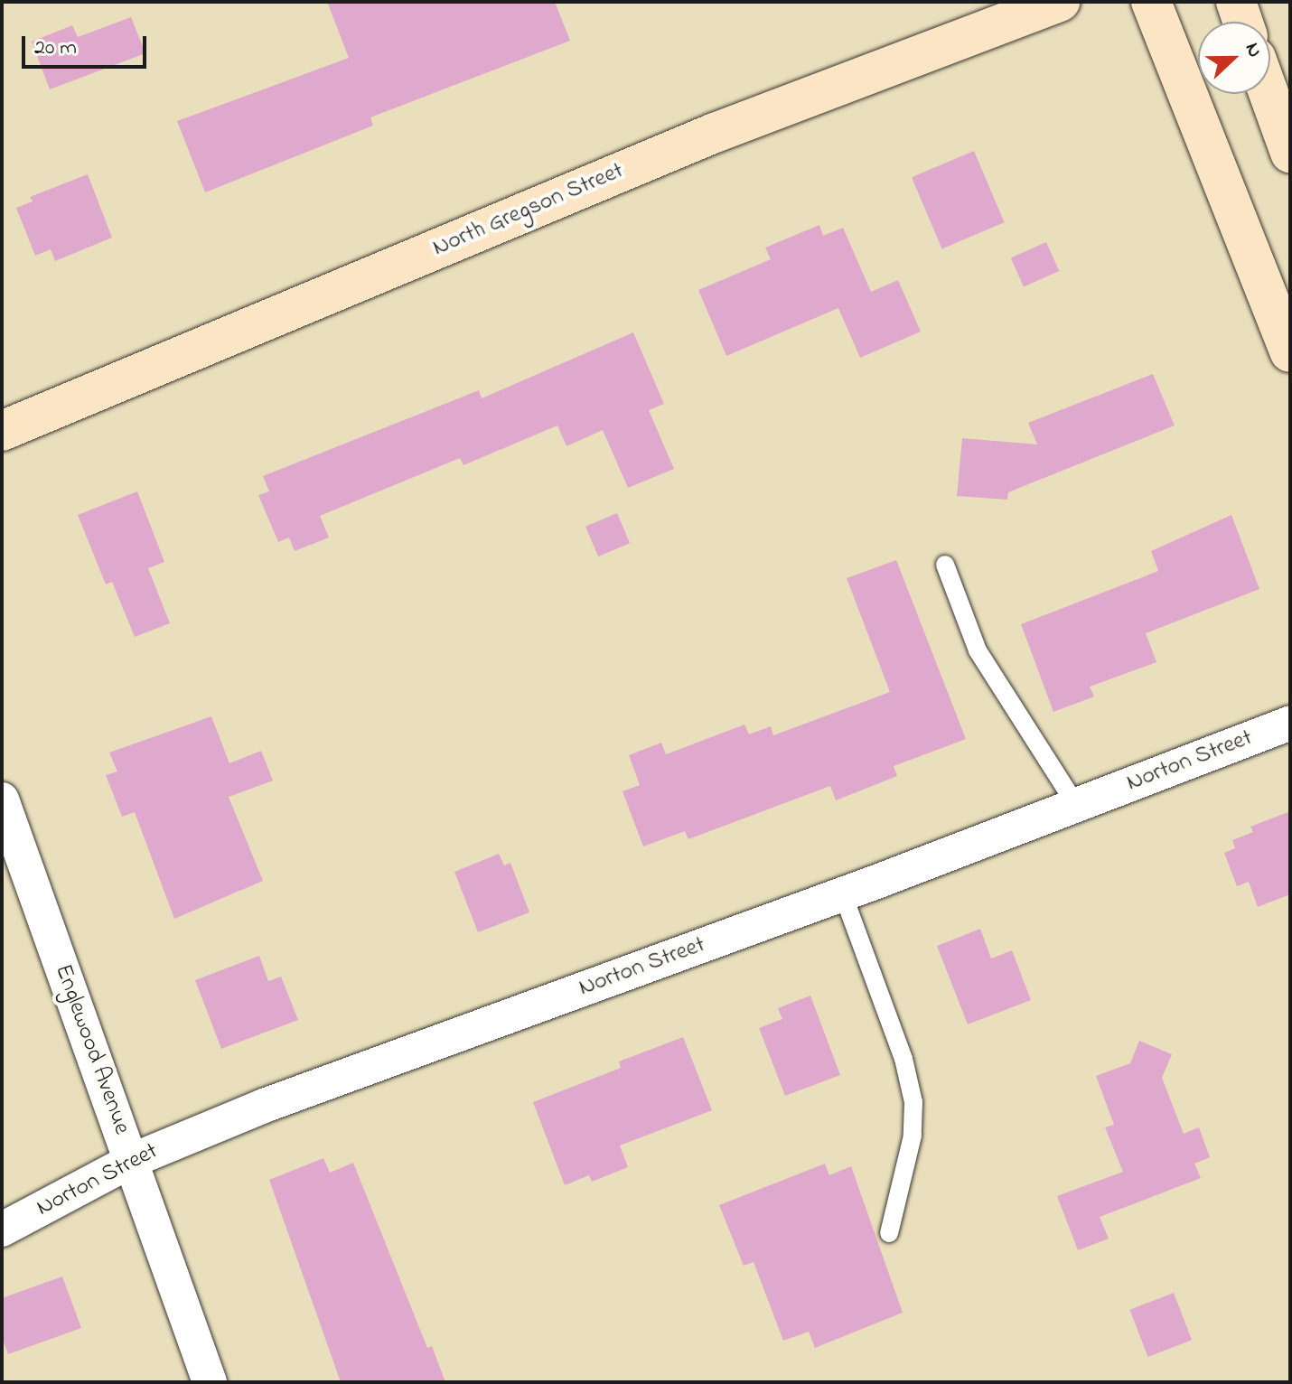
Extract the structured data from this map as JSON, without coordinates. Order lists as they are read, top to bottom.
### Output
{
  "streets": {
    "main road": ["North Gregson Street"],
    "street": ["Norton Street", "Englewood Avenue"]
  },
  "crossings": [
    ["Norton Street", "Englewood Avenue"]
  ],
  "scale_bar": "20 m",
  "north": "right"
}
